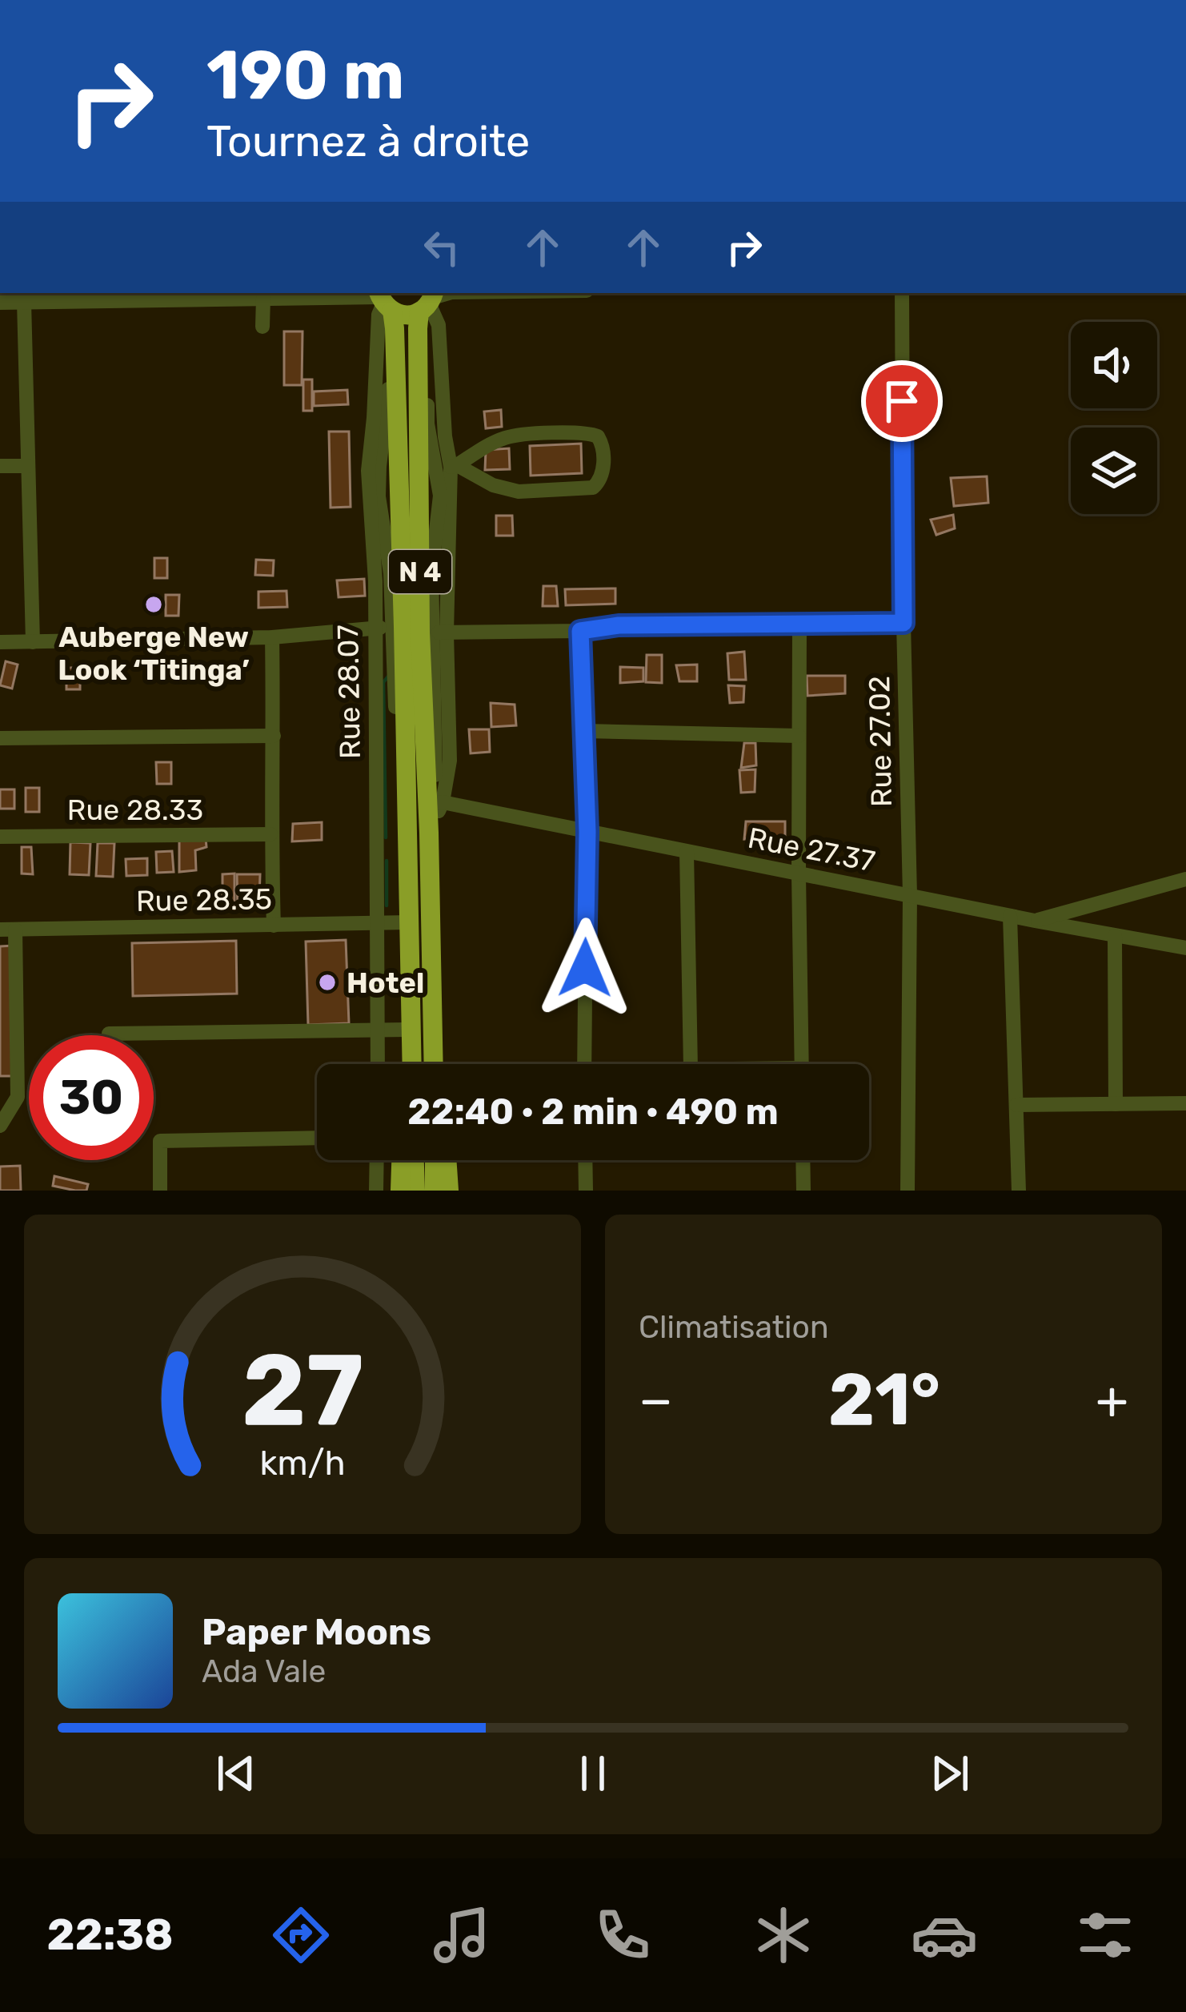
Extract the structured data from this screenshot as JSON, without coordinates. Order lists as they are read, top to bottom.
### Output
{
  "streets": {
    "highway": ["N 4"],
    "street": [
      "Rue 28.07",
      "Rue 27.02",
      "Rue 28.33",
      "Rue 27.37",
      "Rue 28.35"
    ]
  },
  "crossings": [
    ["N 4", "Rue 28.07"],
    ["N 4", "Rue 27.37"],
    ["N 4", "Rue 28.35"],
    ["Rue 28.07", "Rue 28.35"],
    ["Rue 27.02", "Rue 27.37"]
  ],
  "places": ["Auberge New Look ‘Titinga’", "Hotel"],
  "page": {
    "turn": ["190 m", "Tournez à droite"],
    "limit": "30",
    "trip": "22:40 · 2 min · 490 m",
    "tile": "Climatisation",
    "heat": ["−", "21°", "+"],
    "song": ["Paper Moons", "Ada Vale"],
    "tabs": "22:38",
    "gauge": ["27", "km/h"]
  }
}
